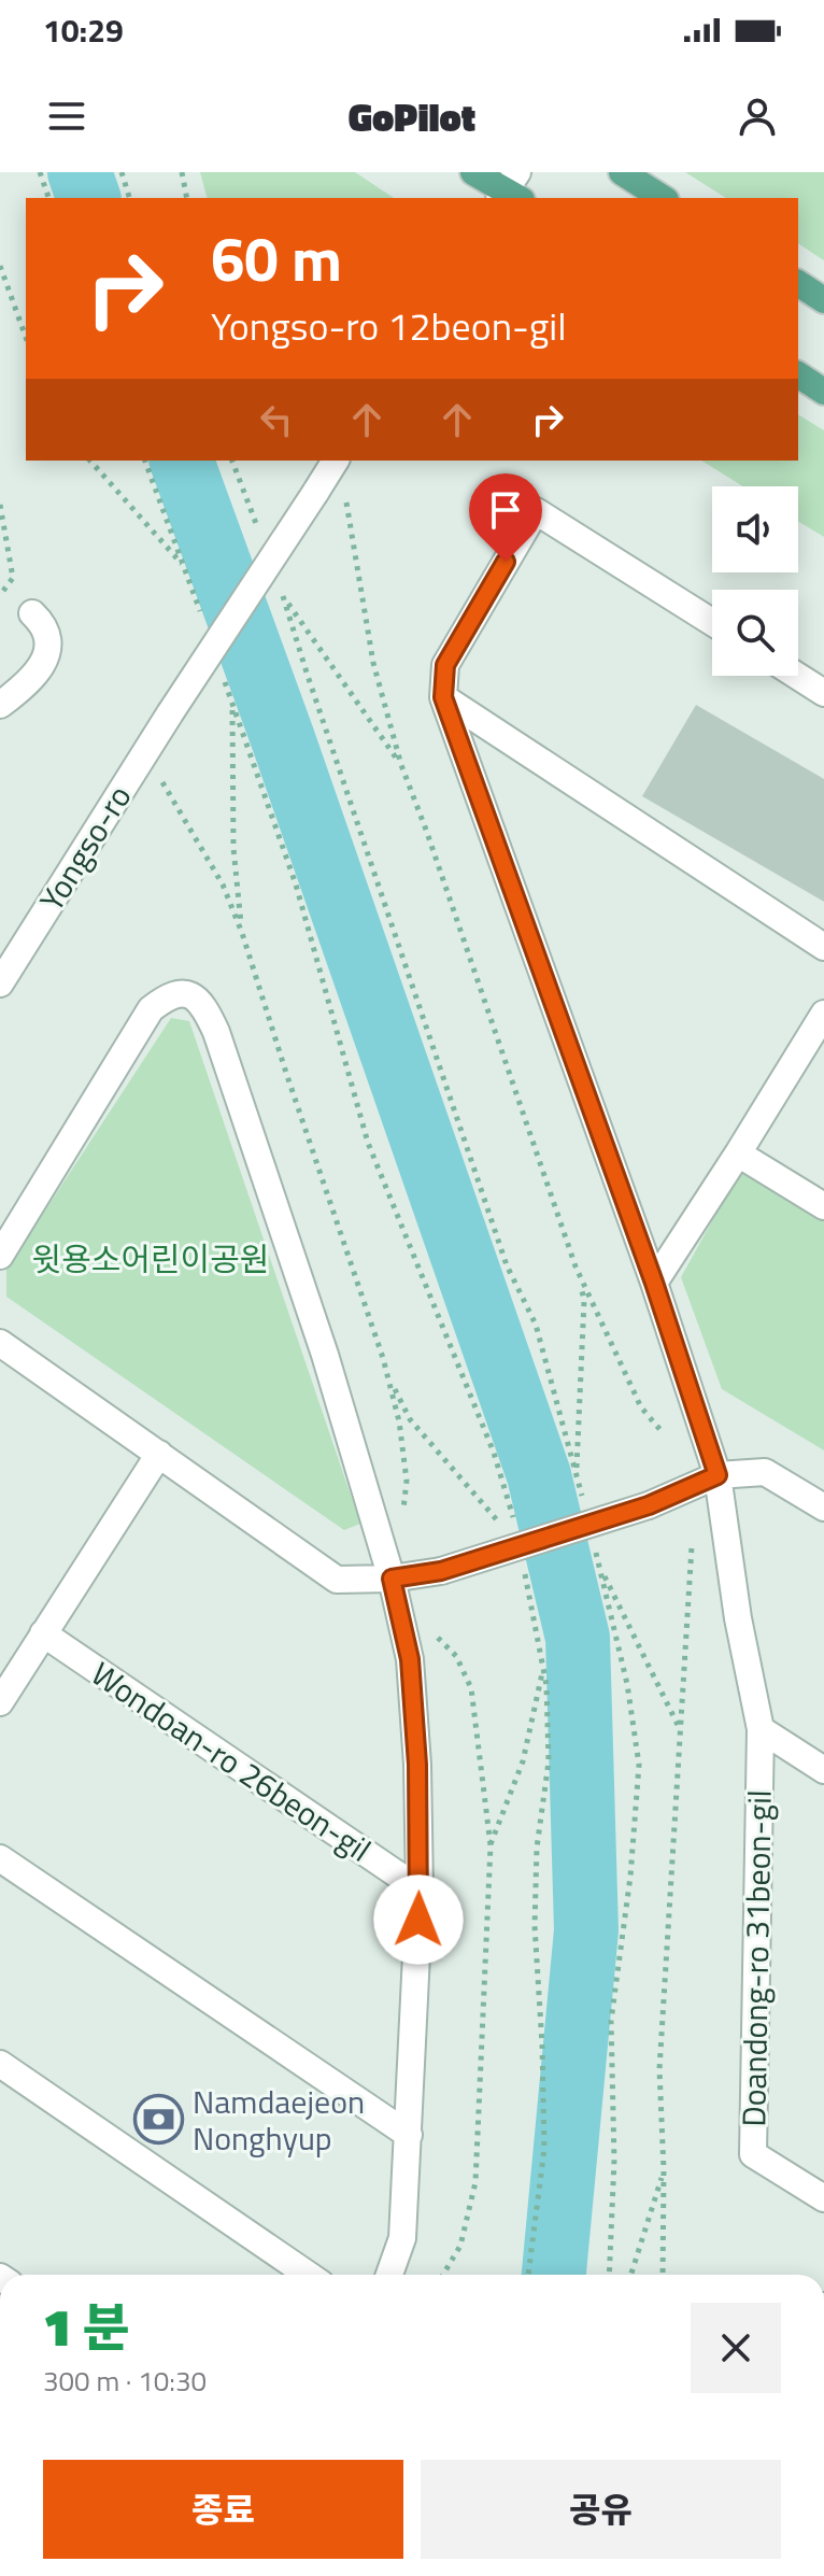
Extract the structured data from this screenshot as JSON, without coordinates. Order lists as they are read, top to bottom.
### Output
{
  "streets": {
    "street": ["Yongso-ro", "Wondoan-ro 26beon-gil", "Doandong-ro 31beon-gil"]
  },
  "parks": ["윗용소어린이공원"],
  "places": {
    "bank": ["Namdaejeon Nonghyup"]
  },
  "page": {
    "status": "10:29",
    "header": "GoPilot",
    "turn": ["60 m", "Yongso-ro 12beon-gil"],
    "heading": ["1 분", "300 m · 10:30"],
    "buttons": ["종료", "공유"]
  }
}
